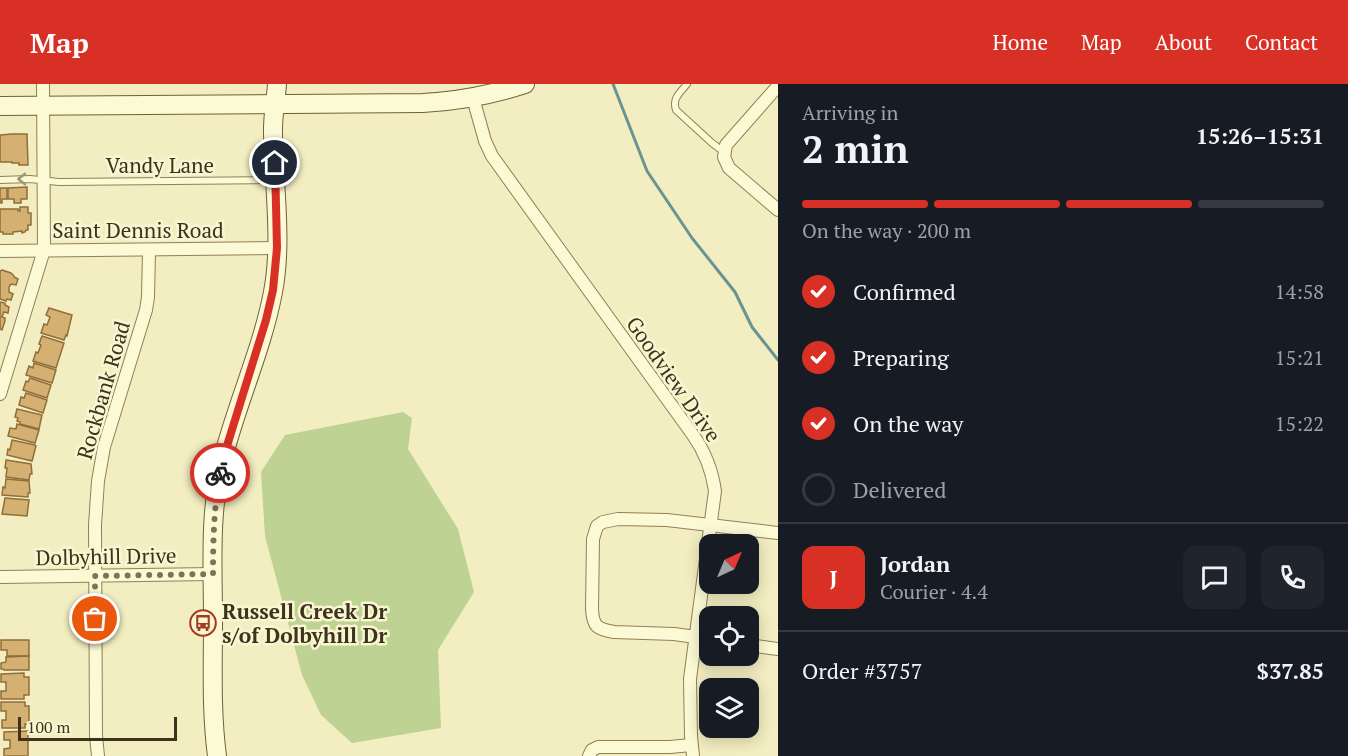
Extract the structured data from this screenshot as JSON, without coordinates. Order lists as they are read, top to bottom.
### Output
{
  "streets": {
    "street": [
      "Saint Dennis Road",
      "Goodview Drive",
      "Rockbank Road",
      "Dolbyhill Drive"
    ],
    "lane": ["Vandy Lane"]
  },
  "crossings": [
    ["Saint Dennis Road", "Rockbank Road"],
    ["Rockbank Road", "Dolbyhill Drive"]
  ],
  "places": {
    "bus stop": ["Russell Creek Dr s/of Dolbyhill Dr"]
  },
  "scale_bar": "100 m",
  "north": "top right",
  "page": {
    "header": "Map",
    "nav": [
      "Home",
      "Map",
      "About",
      "Contact"
    ],
    "heading": ["2 min", "Arriving in", "15:26–15:31"],
    "panel": [
      "Jordan",
      "Courier · 4.4",
      "Order #3757",
      "$37.85"
    ],
    "bar": "On the way · 200 m",
    "list": [
      ["Confirmed", "14:58"],
      ["Preparing", "15:21"],
      ["On the way", "15:22"],
      "Delivered"
    ],
    "round": "J",
    "scale": "100 m"
  }
}
